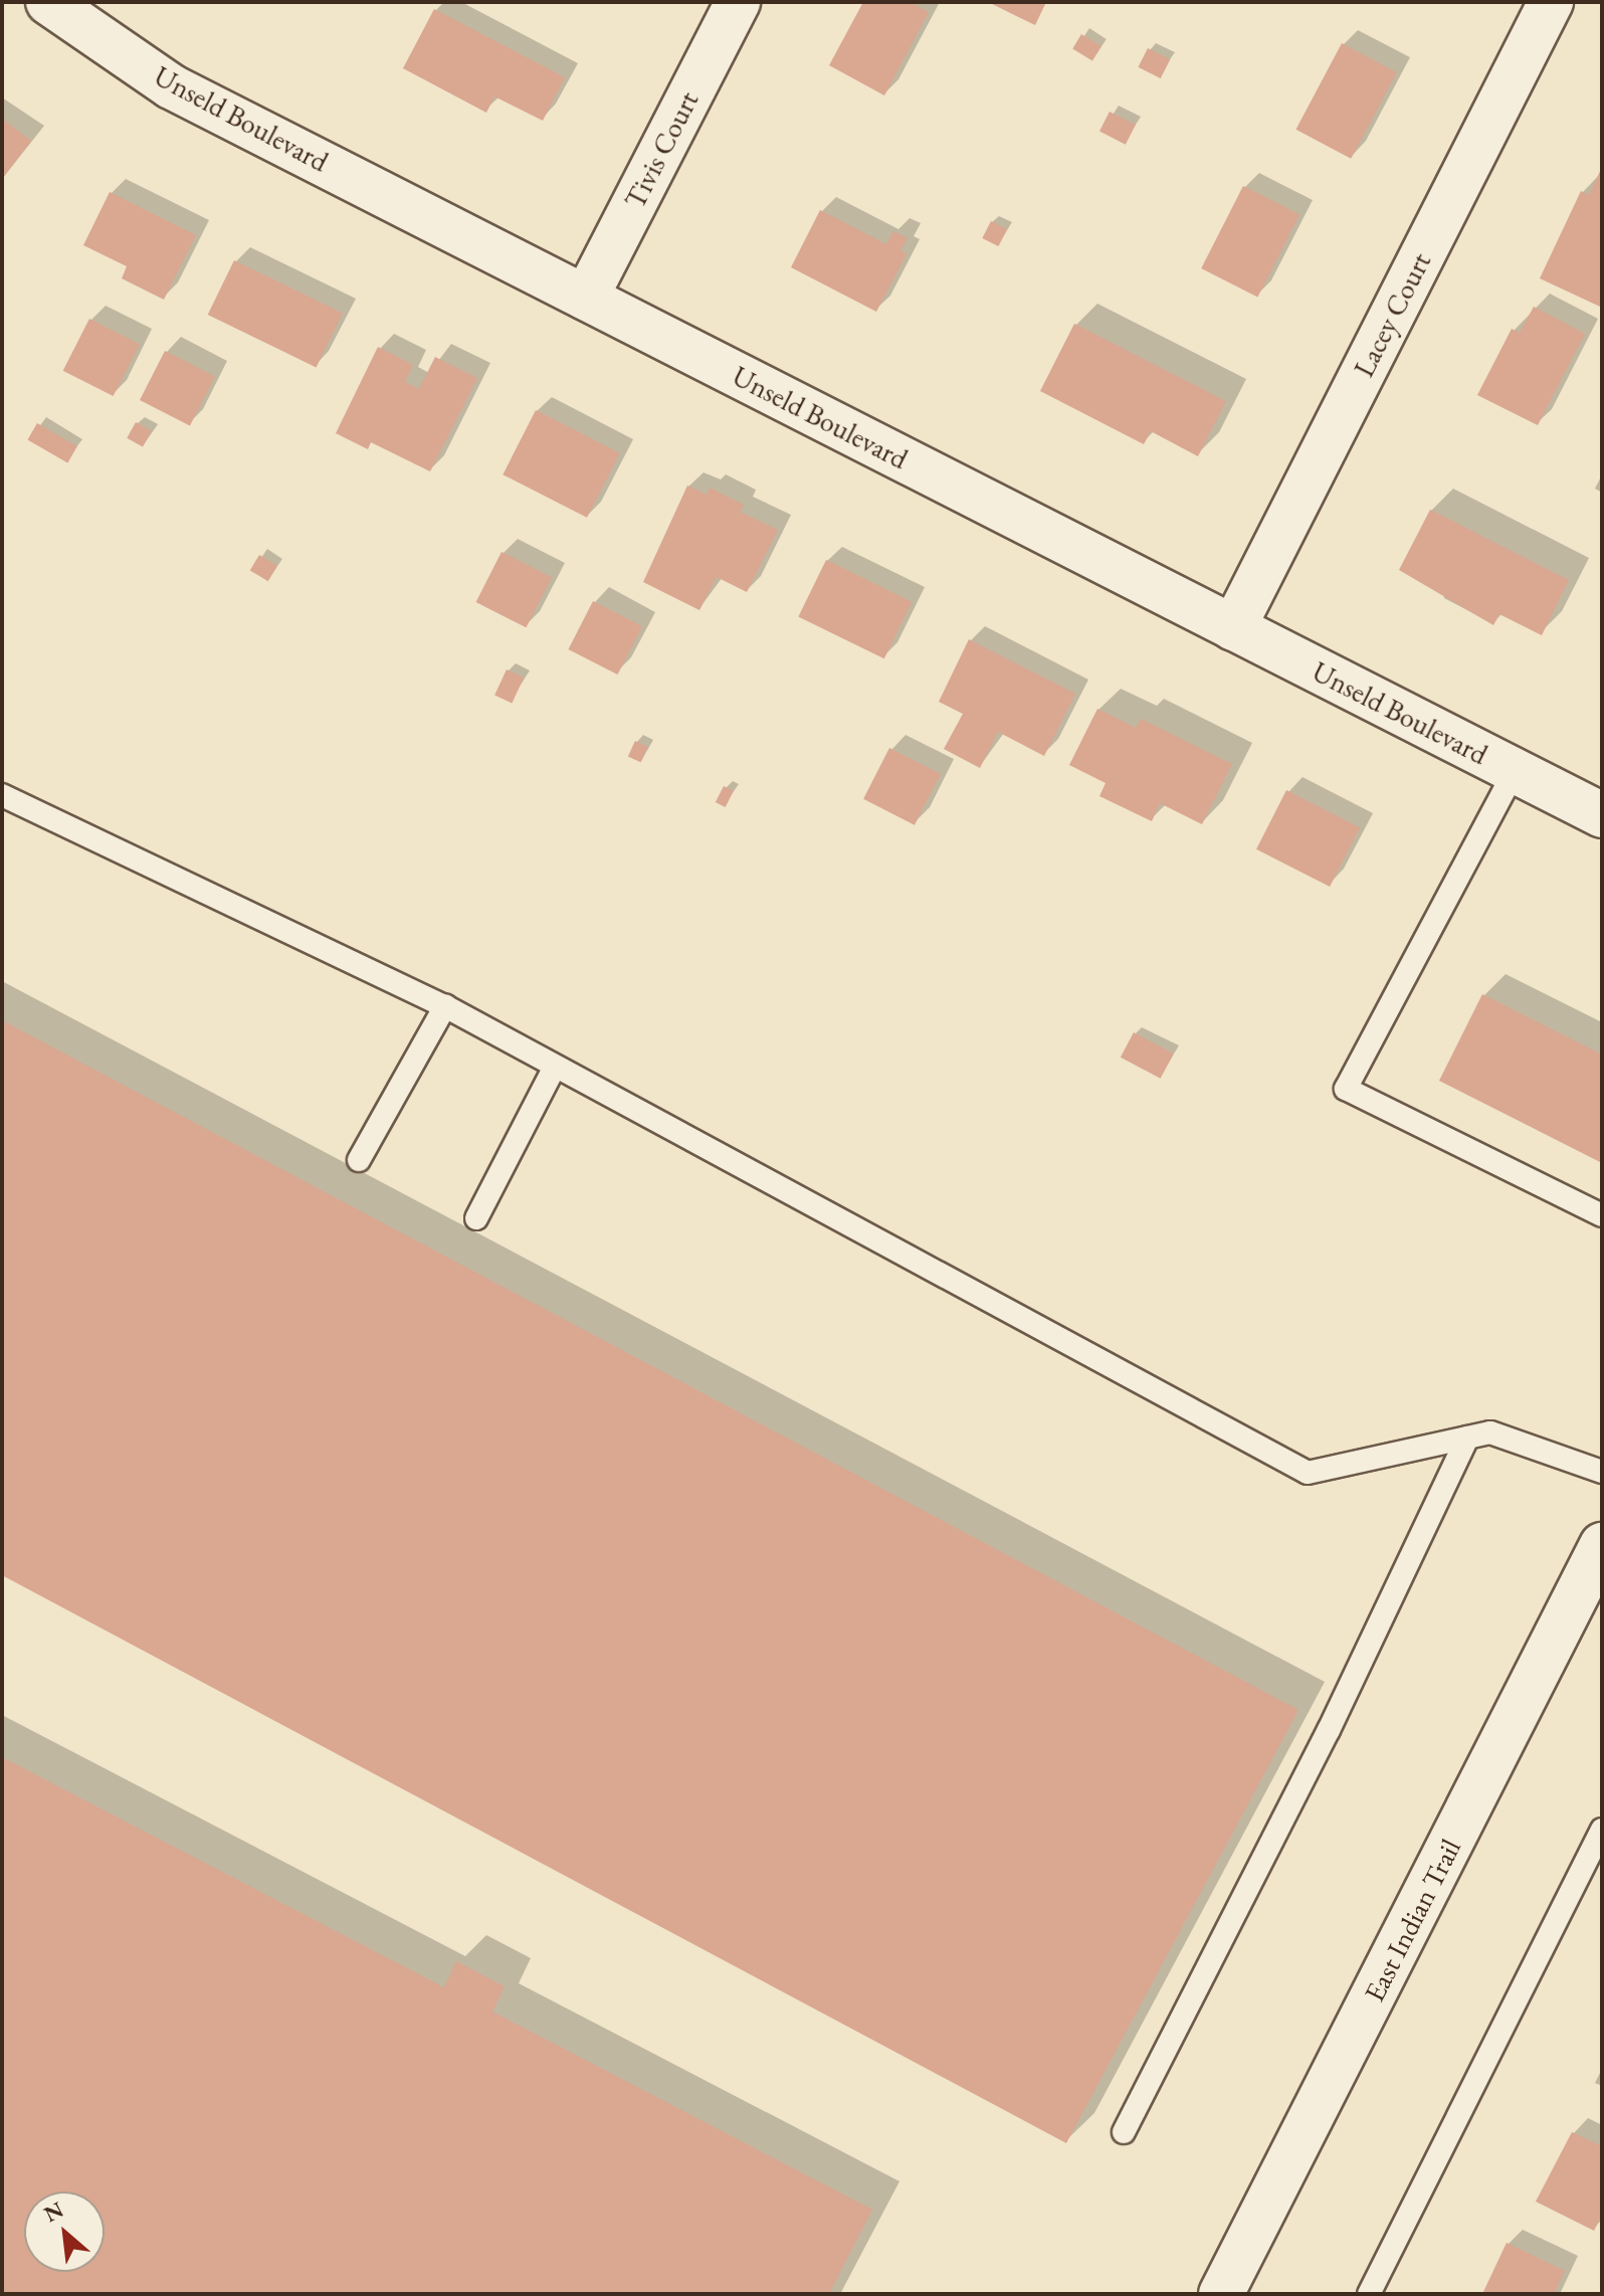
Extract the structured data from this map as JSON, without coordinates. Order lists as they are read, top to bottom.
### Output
{
  "streets": {
    "street": [
      "Unseld Boulevard",
      "Tivis Court",
      "Lacey Court",
      "East Indian Trail"
    ]
  },
  "crossings": [
    ["Unseld Boulevard", "Tivis Court"],
    ["Unseld Boulevard", "Lacey Court"]
  ],
  "north": "top left"
}
